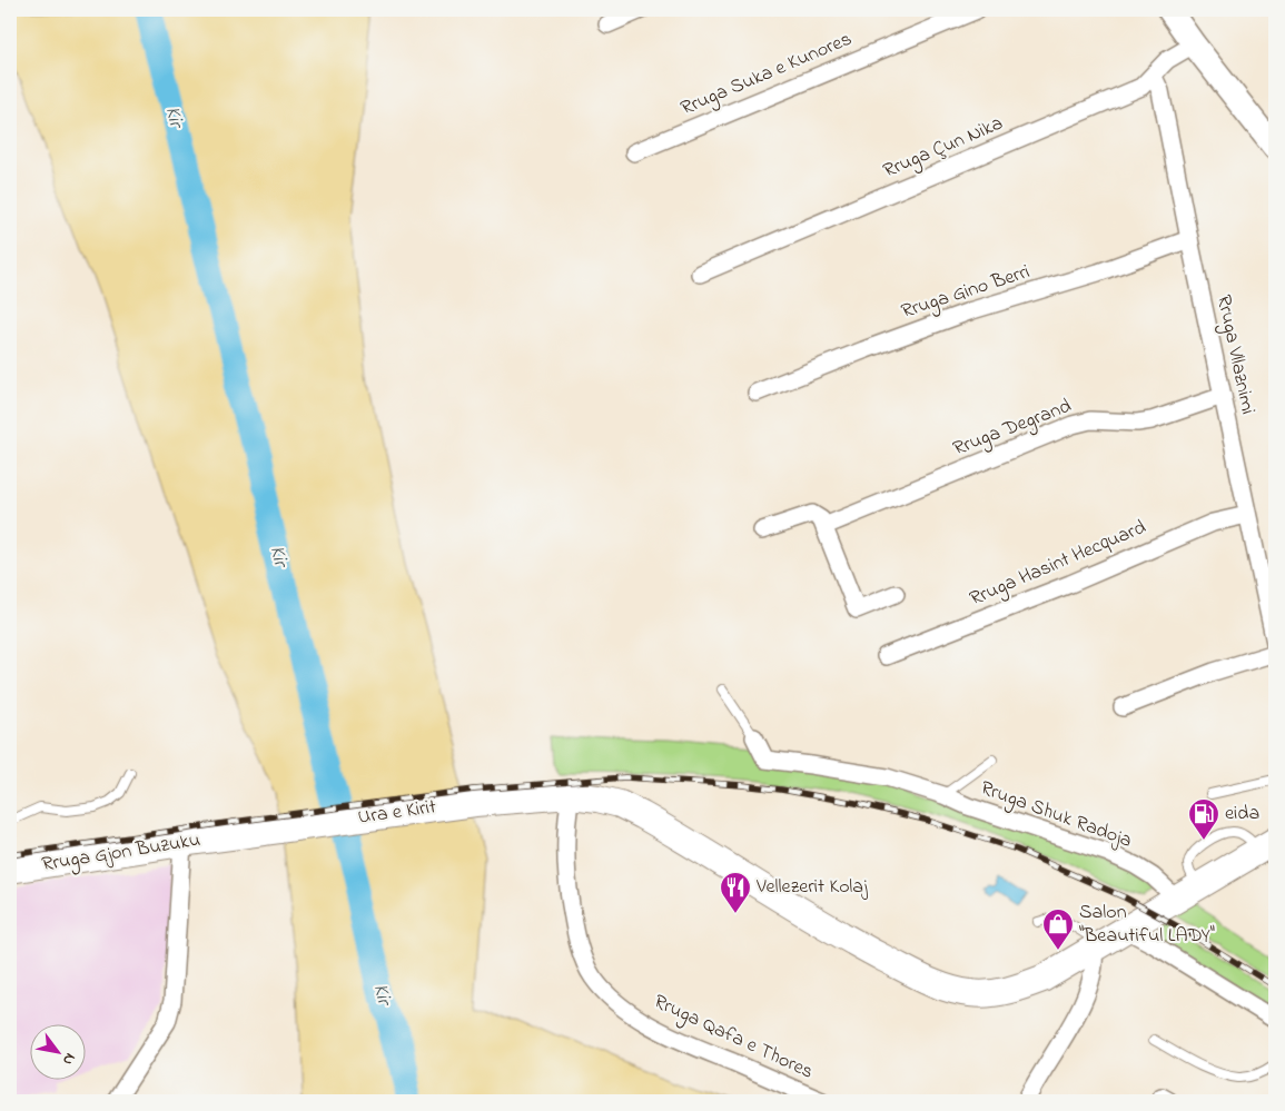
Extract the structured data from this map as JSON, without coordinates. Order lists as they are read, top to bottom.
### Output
{
  "streets": {
    "main road": ["Ura e Kirit", "Rruga Gjon Buzuku"],
    "street": [
      "Rruga Suka e Kunores",
      "Rruga Çun Nika",
      "Rruga Gino Berri",
      "Rruga Vllaznimi",
      "Rruga Degrand",
      "Rruga Hasint Hecquard",
      "Rruga Shuk Radoja",
      "Rruga Qafa e Thores"
    ]
  },
  "crossings": [
    ["Rruga Çun Nika", "Rruga Vllaznimi"],
    ["Rruga Gino Berri", "Rruga Vllaznimi"],
    ["Rruga Vllaznimi", "Rruga Degrand"],
    ["Rruga Vllaznimi", "Rruga Hasint Hecquard"],
    ["Ura e Kirit", "Rruga Gjon Buzuku"],
    ["Ura e Kirit", "Rruga Qafa e Thores"]
  ],
  "water": ["Kir"],
  "places": {
    "fuel station": ["eida"],
    "restaurant": ["Vellezerit Kolaj"],
    "shop": ["Salon \"Beautiful LADY\""]
  },
  "north": "bottom right"
}
